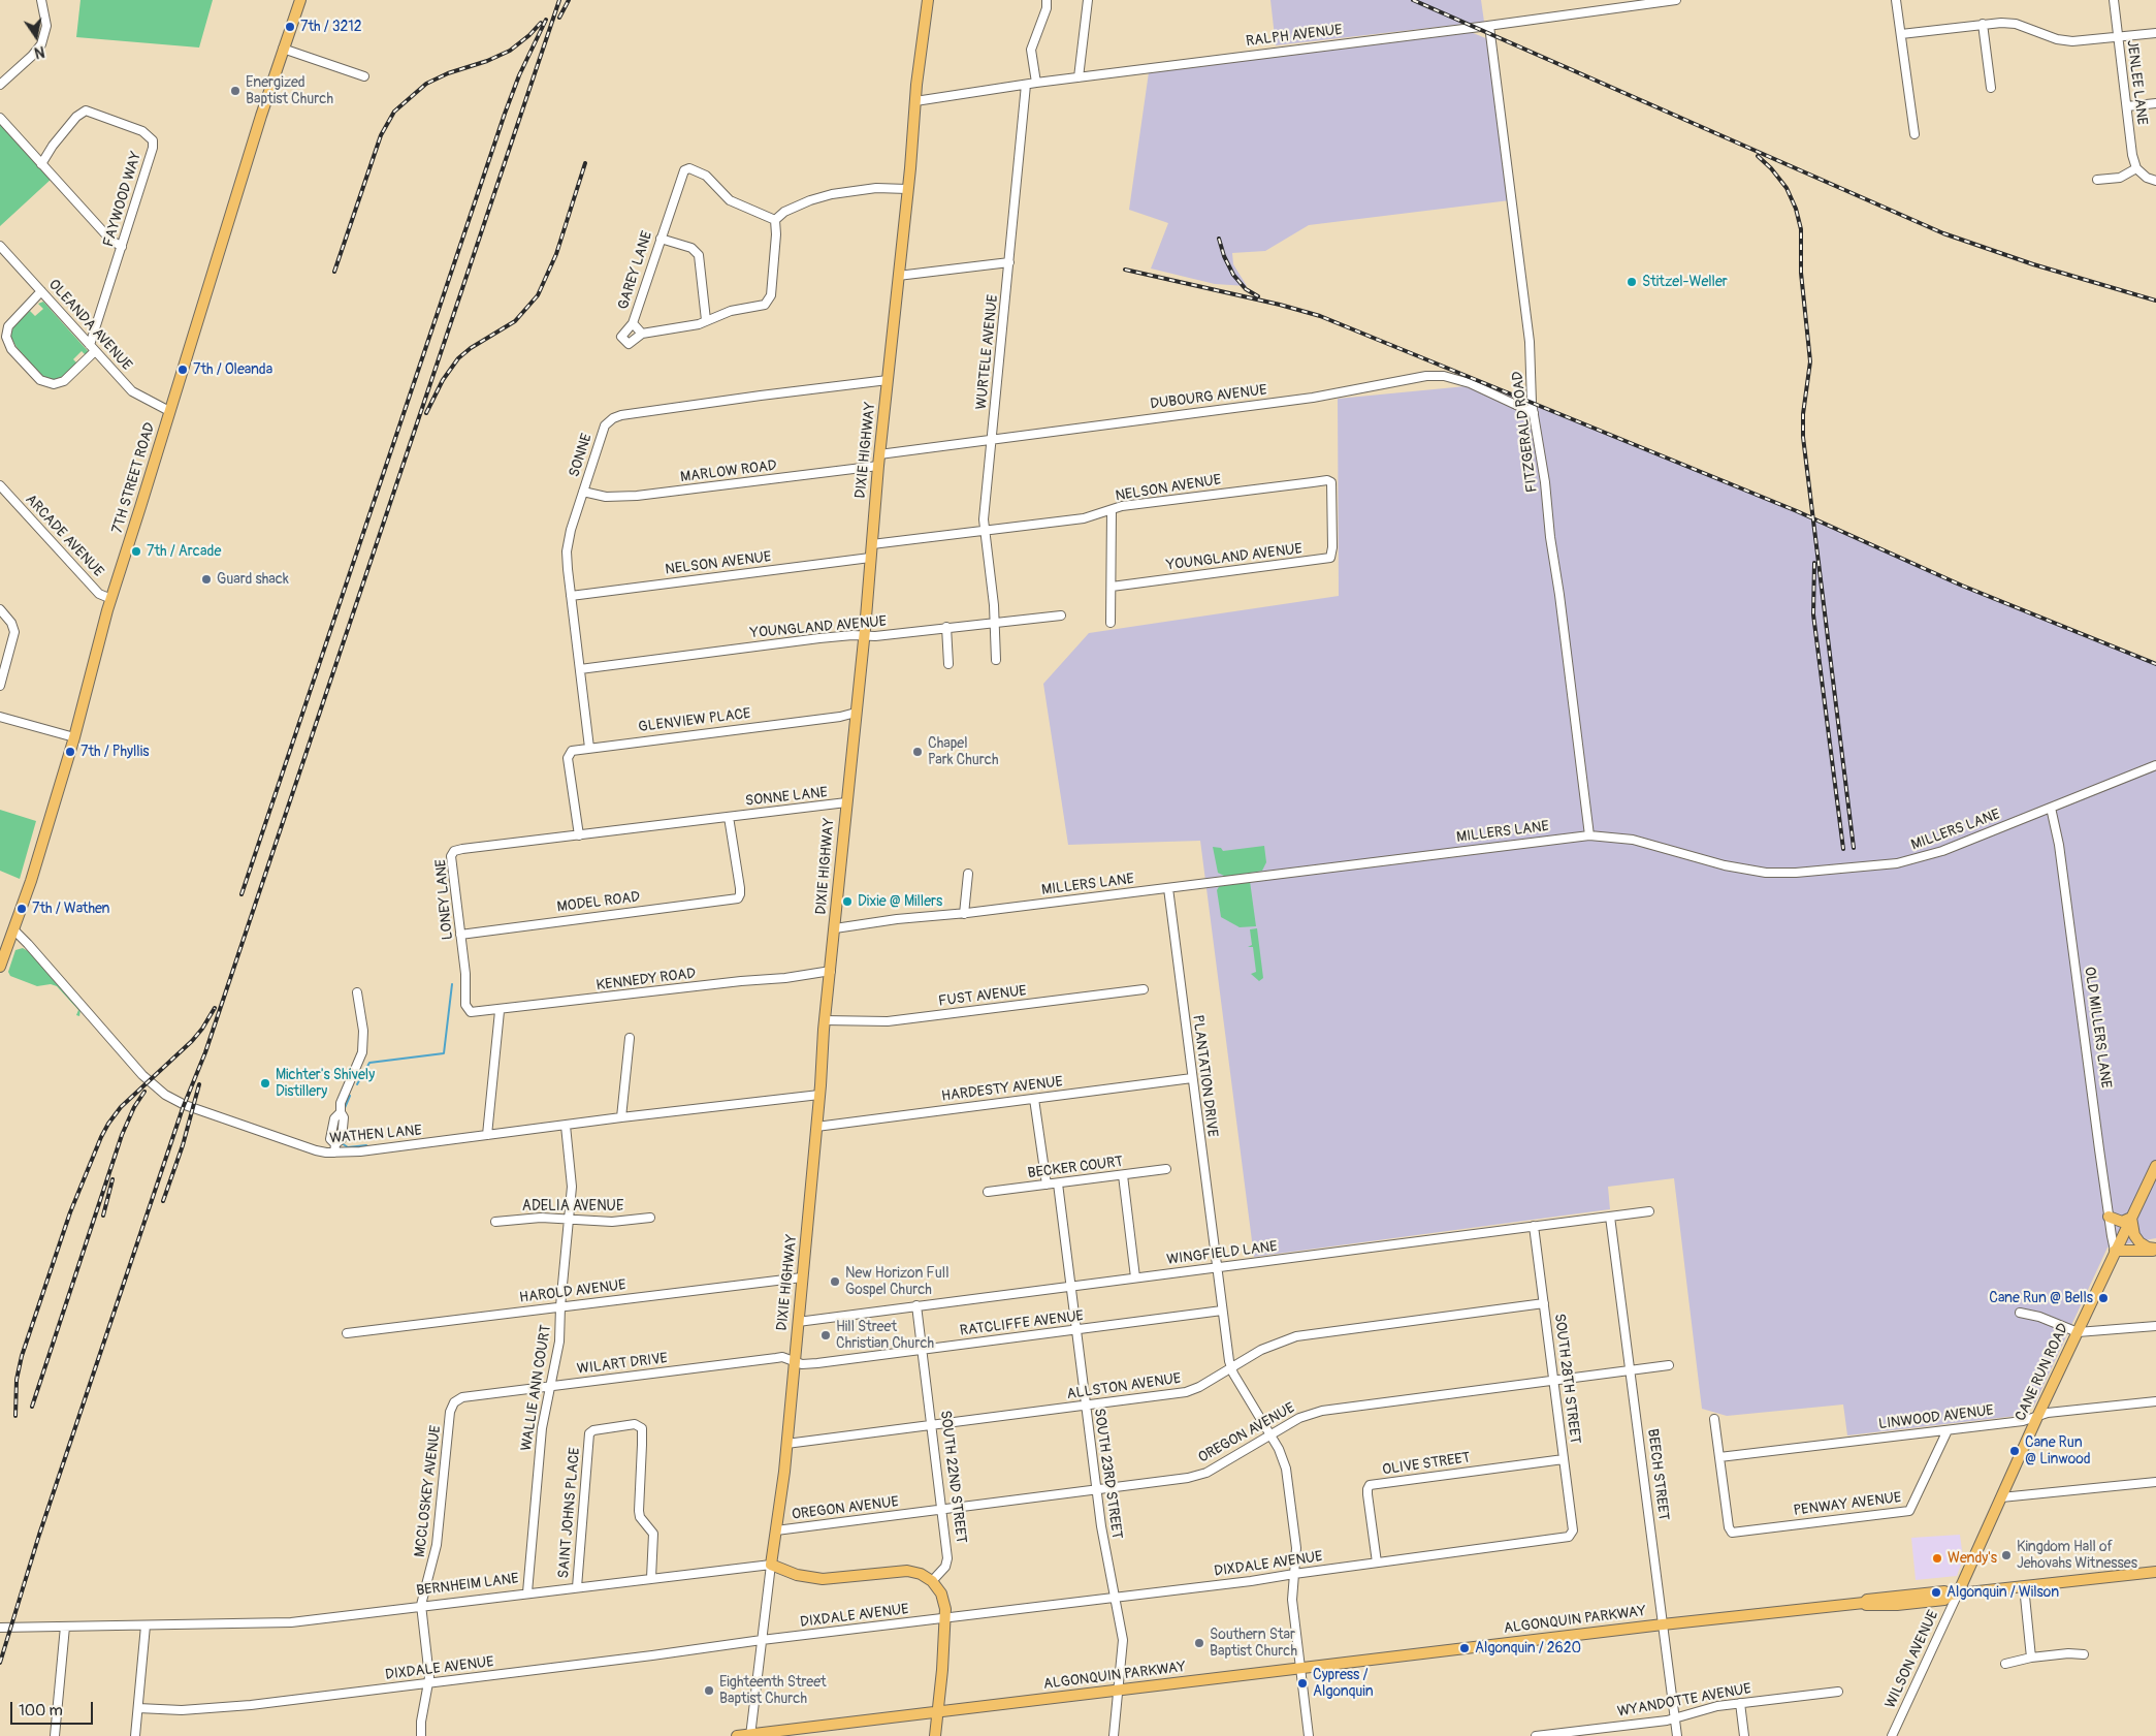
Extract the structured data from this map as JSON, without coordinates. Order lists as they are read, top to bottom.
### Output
{
  "streets": {
    "main road": [
      "DIXIE HIGHWAY",
      "7TH STREET ROAD",
      "CANE RUN ROAD",
      "ALGONQUIN PARKWAY"
    ],
    "street": [
      "RALPH AVENUE",
      "JENLEE LANE",
      "FAYWOOD WAY",
      "GAREY LANE",
      "OLEANDA AVENUE",
      "WURTELE AVENUE",
      "DUBOURG AVENUE",
      "FITZGERALD ROAD",
      "SONNE",
      "MARLOW ROAD",
      "NELSON AVENUE",
      "ARCADE AVENUE",
      "YOUNGLAND AVENUE",
      "GLENVIEW PLACE",
      "SONNE LANE",
      "MILLERS LANE",
      "LONEY LANE",
      "MODEL ROAD",
      "KENNEDY ROAD",
      "FUST AVENUE",
      "OLD MILLERS LANE",
      "PLANTATION DRIVE",
      "HARDESTY AVENUE",
      "WATHEN LANE",
      "BECKER COURT",
      "ADELIA AVENUE",
      "WINGFIELD LANE",
      "HAROLD AVENUE",
      "RATCLIFFE AVENUE",
      "WILART DRIVE",
      "SOUTH 28TH STREET",
      "ALLSTON AVENUE",
      "WALLIE ANN COURT",
      "LINWOOD AVENUE",
      "OREGON AVENUE",
      "OLIVE STREET",
      "SOUTH 23RD STREET",
      "BEECH STREET",
      "SOUTH 22ND STREET",
      "MCCLOSKEY AVENUE",
      "PENWAY AVENUE",
      "SAINT JOHNS PLACE",
      "DIXDALE AVENUE",
      "BERNHEIM LANE",
      "WILSON AVENUE",
      "WYANDOTTE AVENUE"
    ]
  },
  "crossings": [
    ["RALPH AVENUE", "WURTELE AVENUE"],
    ["RALPH AVENUE", "FITZGERALD ROAD"],
    ["RALPH AVENUE", "DIXIE HIGHWAY"],
    ["FAYWOOD WAY", "OLEANDA AVENUE"],
    ["OLEANDA AVENUE", "7TH STREET ROAD"],
    ["WURTELE AVENUE", "DUBOURG AVENUE"],
    ["WURTELE AVENUE", "NELSON AVENUE"],
    ["WURTELE AVENUE", "YOUNGLAND AVENUE"],
    ["DUBOURG AVENUE", "FITZGERALD ROAD"],
    ["DUBOURG AVENUE", "DIXIE HIGHWAY"],
    ["FITZGERALD ROAD", "MILLERS LANE"],
    ["DIXIE HIGHWAY", "SONNE"],
    ["DIXIE HIGHWAY", "MARLOW ROAD"],
    ["DIXIE HIGHWAY", "NELSON AVENUE"],
    ["DIXIE HIGHWAY", "YOUNGLAND AVENUE"],
    ["DIXIE HIGHWAY", "GLENVIEW PLACE"],
    ["DIXIE HIGHWAY", "SONNE LANE"],
    ["DIXIE HIGHWAY", "MILLERS LANE"],
    ["DIXIE HIGHWAY", "KENNEDY ROAD"],
    ["DIXIE HIGHWAY", "FUST AVENUE"],
    ["DIXIE HIGHWAY", "HARDESTY AVENUE"],
    ["DIXIE HIGHWAY", "WATHEN LANE"],
    ["DIXIE HIGHWAY", "WINGFIELD LANE"],
    ["DIXIE HIGHWAY", "HAROLD AVENUE"],
    ["DIXIE HIGHWAY", "RATCLIFFE AVENUE"],
    ["DIXIE HIGHWAY", "WILART DRIVE"],
    ["DIXIE HIGHWAY", "ALLSTON AVENUE"],
    ["DIXIE HIGHWAY", "OREGON AVENUE"],
    ["DIXIE HIGHWAY", "DIXDALE AVENUE"],
    ["DIXIE HIGHWAY", "BERNHEIM LANE"],
    ["DIXIE HIGHWAY", "ALGONQUIN PARKWAY"],
    ["SONNE", "MARLOW ROAD"],
    ["SONNE", "NELSON AVENUE"],
    ["SONNE", "YOUNGLAND AVENUE"],
    ["SONNE", "GLENVIEW PLACE"],
    ["7TH STREET ROAD", "ARCADE AVENUE"],
    ["7TH STREET ROAD", "WATHEN LANE"],
    ["NELSON AVENUE", "YOUNGLAND AVENUE"],
    ["GLENVIEW PLACE", "LONEY LANE"],
    ["SONNE LANE", "LONEY LANE"],
    ["SONNE LANE", "MODEL ROAD"],
    ["MILLERS LANE", "OLD MILLERS LANE"],
    ["MILLERS LANE", "PLANTATION DRIVE"],
    ["LONEY LANE", "MODEL ROAD"],
    ["LONEY LANE", "KENNEDY ROAD"],
    ["OLD MILLERS LANE", "CANE RUN ROAD"],
    ["PLANTATION DRIVE", "HARDESTY AVENUE"],
    ["PLANTATION DRIVE", "WINGFIELD LANE"],
    ["PLANTATION DRIVE", "RATCLIFFE AVENUE"],
    ["PLANTATION DRIVE", "ALLSTON AVENUE"],
    ["WATHEN LANE", "WALLIE ANN COURT"],
    ["BECKER COURT", "SOUTH 23RD STREET"],
    ["ADELIA AVENUE", "WALLIE ANN COURT"],
    ["WINGFIELD LANE", "SOUTH 28TH STREET"],
    ["WINGFIELD LANE", "SOUTH 23RD STREET"],
    ["WINGFIELD LANE", "BEECH STREET"],
    ["WINGFIELD LANE", "SOUTH 22ND STREET"],
    ["HAROLD AVENUE", "WALLIE ANN COURT"],
    ["RATCLIFFE AVENUE", "WILART DRIVE"],
    ["RATCLIFFE AVENUE", "SOUTH 23RD STREET"],
    ["RATCLIFFE AVENUE", "SOUTH 22ND STREET"],
    ["WILART DRIVE", "WALLIE ANN COURT"],
    ["WILART DRIVE", "MCCLOSKEY AVENUE"],
    ["CANE RUN ROAD", "LINWOOD AVENUE"],
    ["CANE RUN ROAD", "ALGONQUIN PARKWAY"],
    ["CANE RUN ROAD", "WILSON AVENUE"],
    ["SOUTH 28TH STREET", "ALLSTON AVENUE"],
    ["SOUTH 28TH STREET", "OREGON AVENUE"],
    ["SOUTH 28TH STREET", "OLIVE STREET"],
    ["SOUTH 28TH STREET", "DIXDALE AVENUE"],
    ["ALLSTON AVENUE", "SOUTH 23RD STREET"],
    ["ALLSTON AVENUE", "SOUTH 22ND STREET"],
    ["WALLIE ANN COURT", "BERNHEIM LANE"],
    ["LINWOOD AVENUE", "PENWAY AVENUE"],
    ["OREGON AVENUE", "SOUTH 23RD STREET"],
    ["OREGON AVENUE", "BEECH STREET"],
    ["OREGON AVENUE", "SOUTH 22ND STREET"],
    ["OLIVE STREET", "DIXDALE AVENUE"],
    ["SOUTH 23RD STREET", "DIXDALE AVENUE"],
    ["SOUTH 23RD STREET", "ALGONQUIN PARKWAY"],
    ["BEECH STREET", "ALGONQUIN PARKWAY"],
    ["BEECH STREET", "WYANDOTTE AVENUE"],
    ["MCCLOSKEY AVENUE", "DIXDALE AVENUE"],
    ["MCCLOSKEY AVENUE", "BERNHEIM LANE"],
    ["SAINT JOHNS PLACE", "BERNHEIM LANE"],
    ["ALGONQUIN PARKWAY", "WILSON AVENUE"]
  ],
  "places": [
    "7th / 3212",
    "Energized Baptist Church",
    "Stitzel-Weller",
    "7th / Oleanda",
    "7th / Arcade",
    "Guard shack",
    "7th / Phyllis",
    "Chapel Park Church",
    "Dixie @ Millers",
    "7th / Wathen",
    "Michter's Shively Distillery",
    "New Horizon Full Gospel Church",
    "Cane Run @ Bells",
    "Hill Street Christian Church",
    "Cane Run @ Linwood",
    "Kingdom Hall of Jehovahs Witnesses",
    "Wendy's",
    "Algonquin / Wilson",
    "Southern Star Baptist Church",
    "Algonquin / 2620",
    "Cypress / Algonquin",
    "Eighteenth Street Baptist Church"
  ],
  "scale_bar": "100 m",
  "north": "bottom"
}
